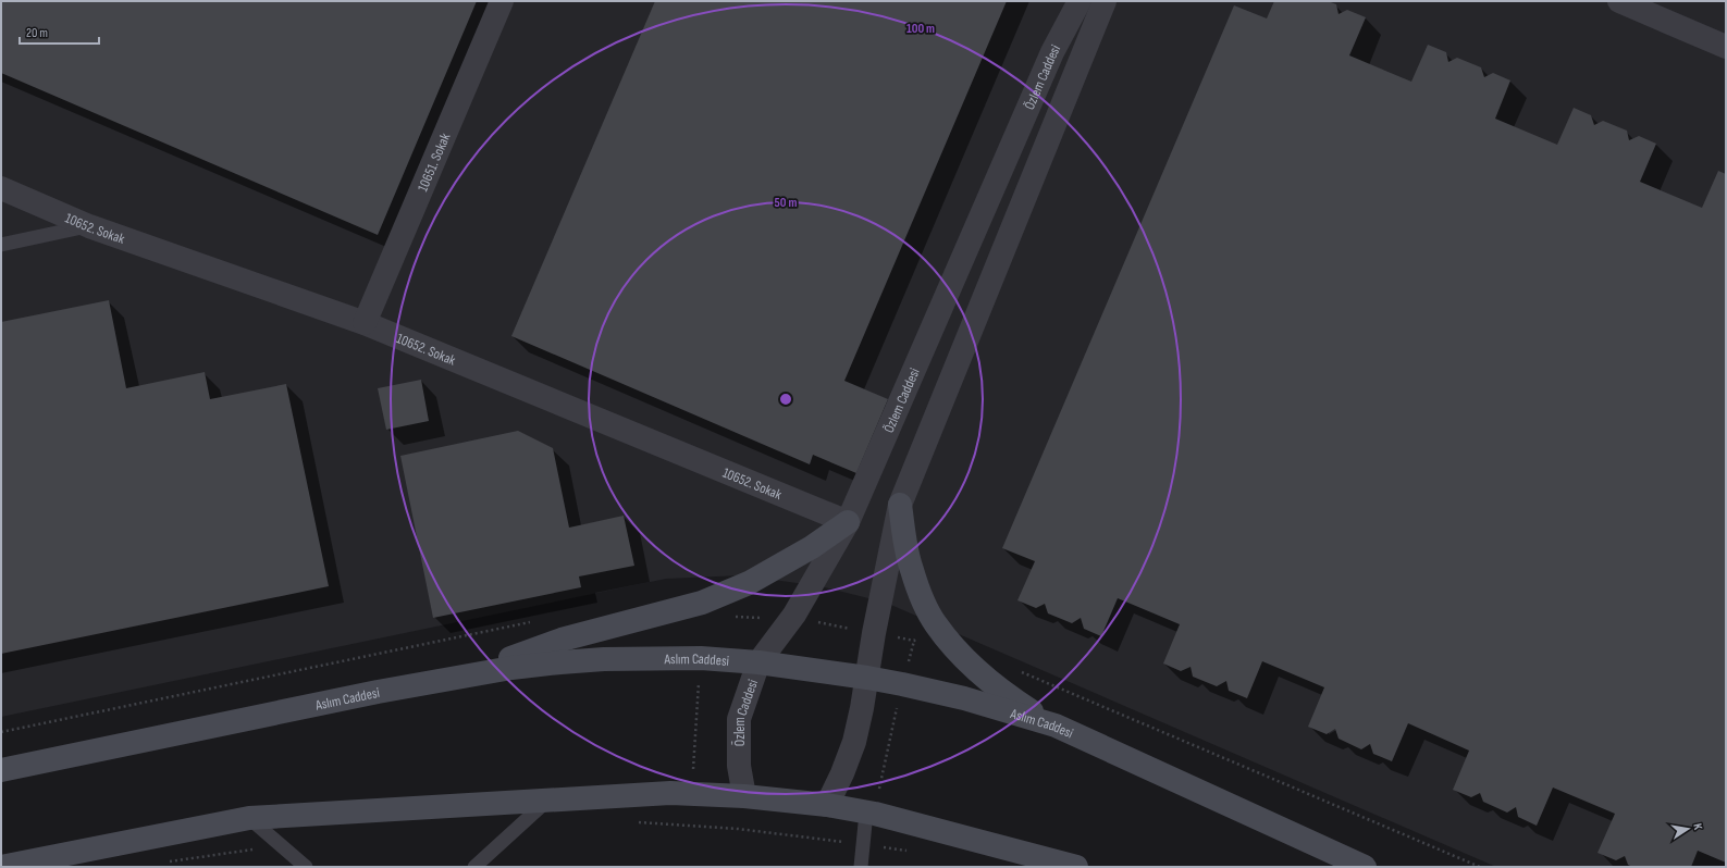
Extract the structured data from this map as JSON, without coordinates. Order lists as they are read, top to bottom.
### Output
{
  "streets": {
    "main road": ["Aslım Caddesi"],
    "street": ["Özlem Caddesi", "10651. Sokak", "10652. Sokak"]
  },
  "crossings": [
    ["Özlem Caddesi", "10652. Sokak"],
    ["Özlem Caddesi", "Aslım Caddesi"],
    ["10651. Sokak", "10652. Sokak"]
  ],
  "scale_bar": "20 m",
  "north": "right",
  "rings": ["100 m", "50 m"]
}
